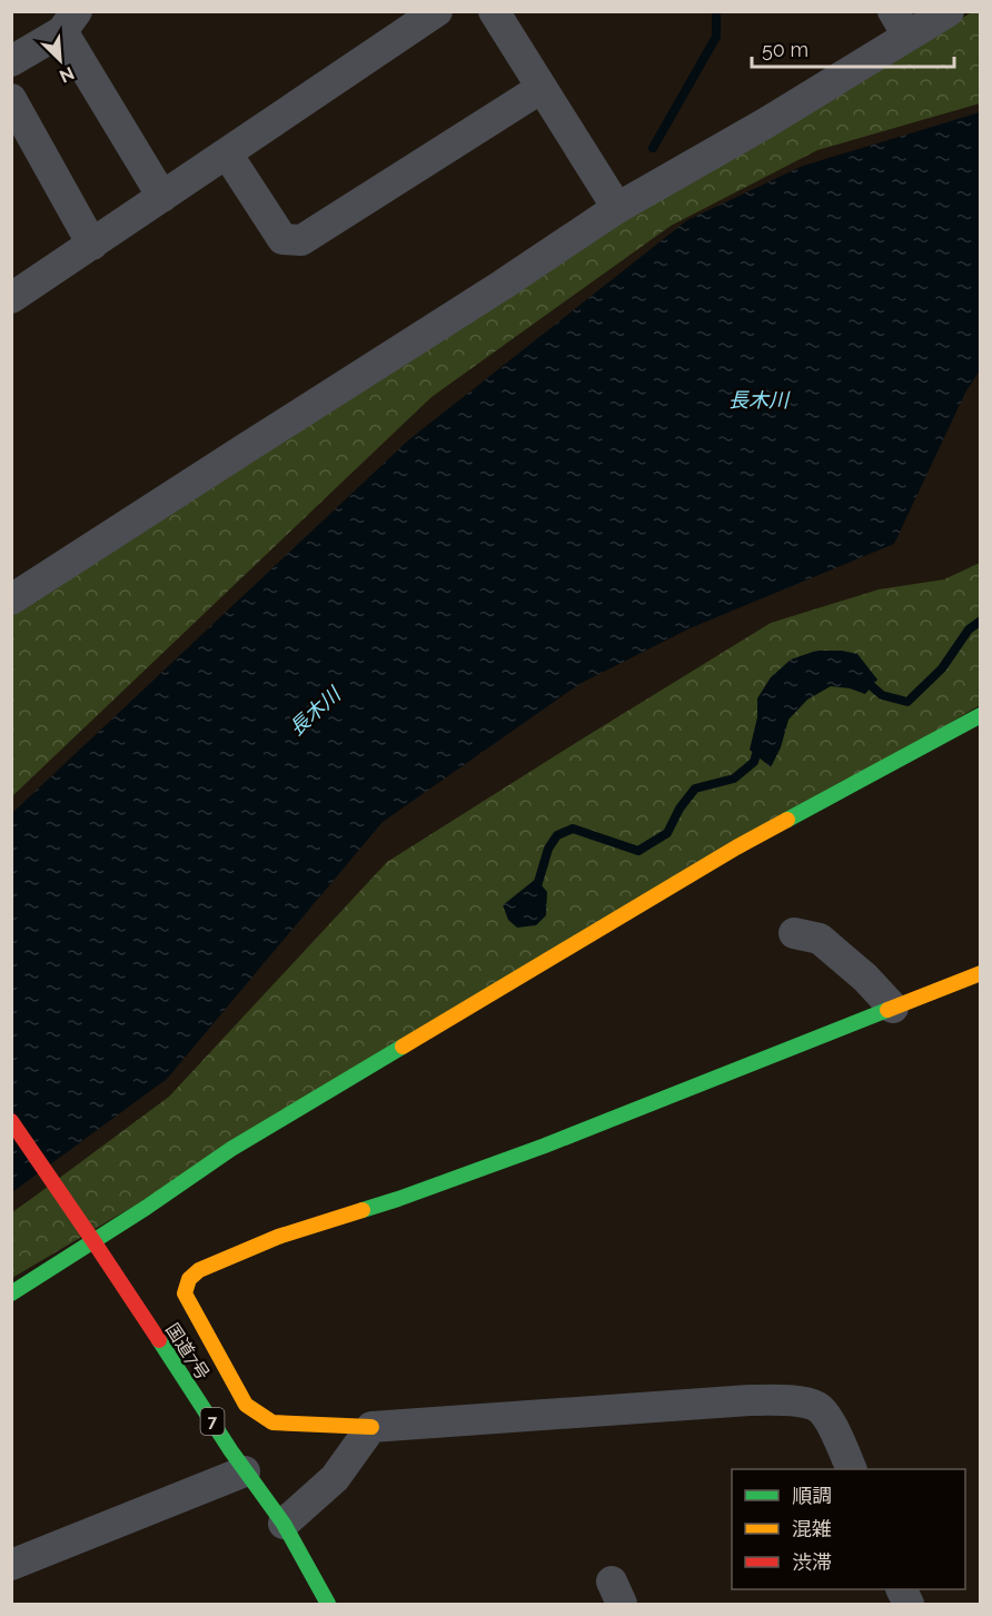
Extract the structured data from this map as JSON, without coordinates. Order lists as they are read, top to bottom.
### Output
{
  "streets": {
    "main road": ["国道7号", "7"]
  },
  "water": ["長木川"],
  "legend": ["順調", "混雑", "渋滞"],
  "scale_bar": "50 m",
  "north": "bottom right"
}
